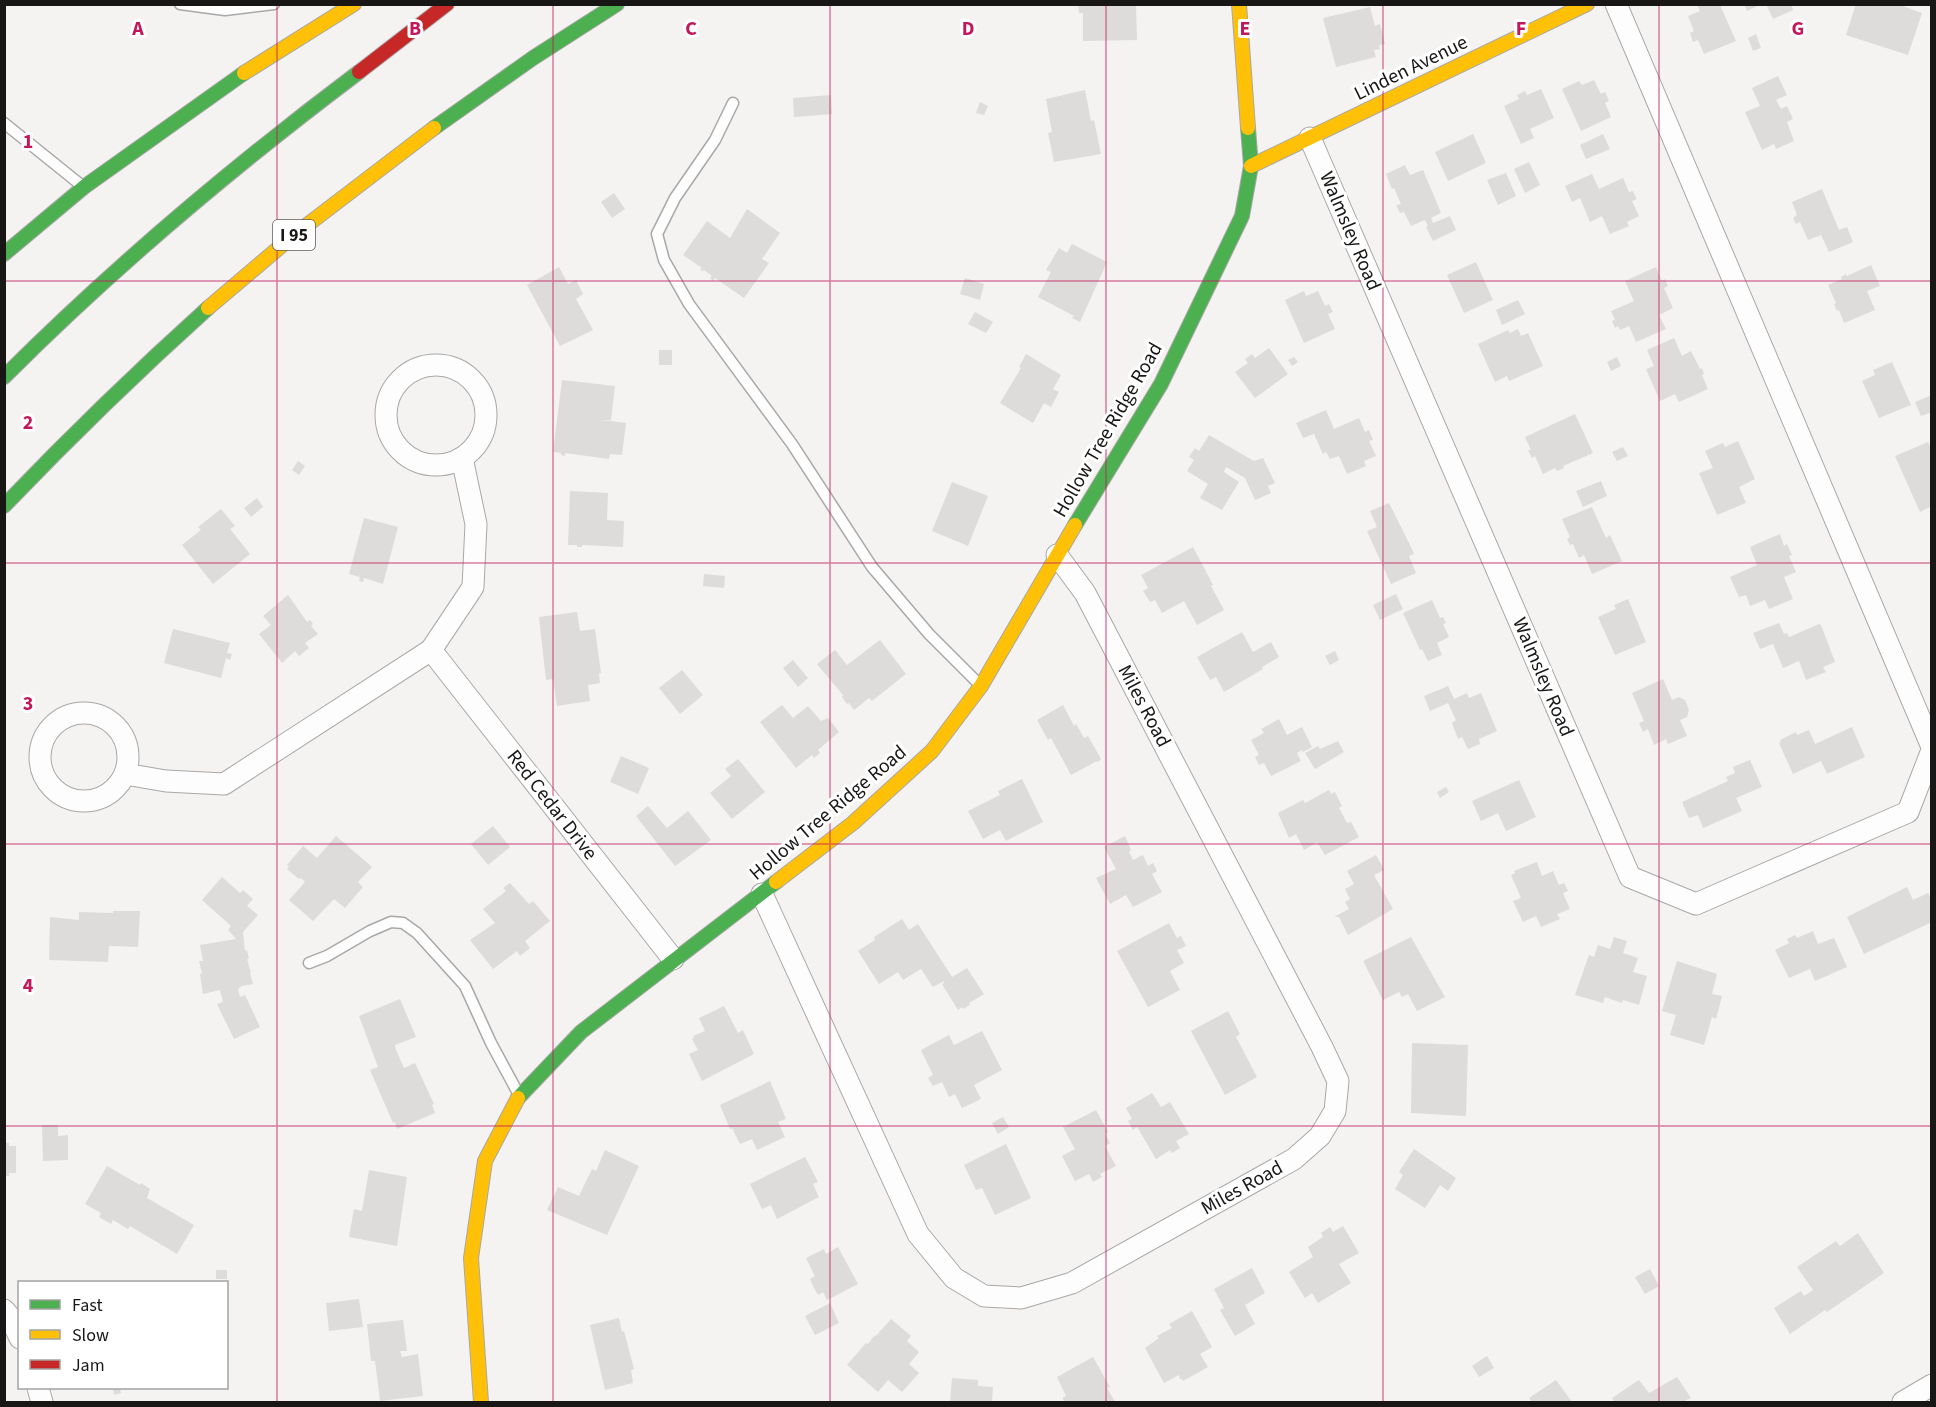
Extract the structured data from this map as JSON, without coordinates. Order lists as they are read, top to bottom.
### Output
{
  "streets": {
    "main road": ["Linden Avenue", "I 95", "Hollow Tree Ridge Road"],
    "street": ["Walmsley Road", "Miles Road", "Red Cedar Drive"]
  },
  "crossings": [
    ["Linden Avenue", "Walmsley Road"],
    ["Linden Avenue", "Hollow Tree Ridge Road"],
    ["Hollow Tree Ridge Road", "Miles Road"],
    ["Hollow Tree Ridge Road", "Red Cedar Drive"]
  ],
  "legend": ["Fast", "Slow", "Jam"],
  "grid": {
    "columns": [
      "A",
      "B",
      "C",
      "D",
      "E",
      "F",
      "G"
    ],
    "rows": [
      "1",
      "2",
      "3",
      "4"
    ]
  }
}
